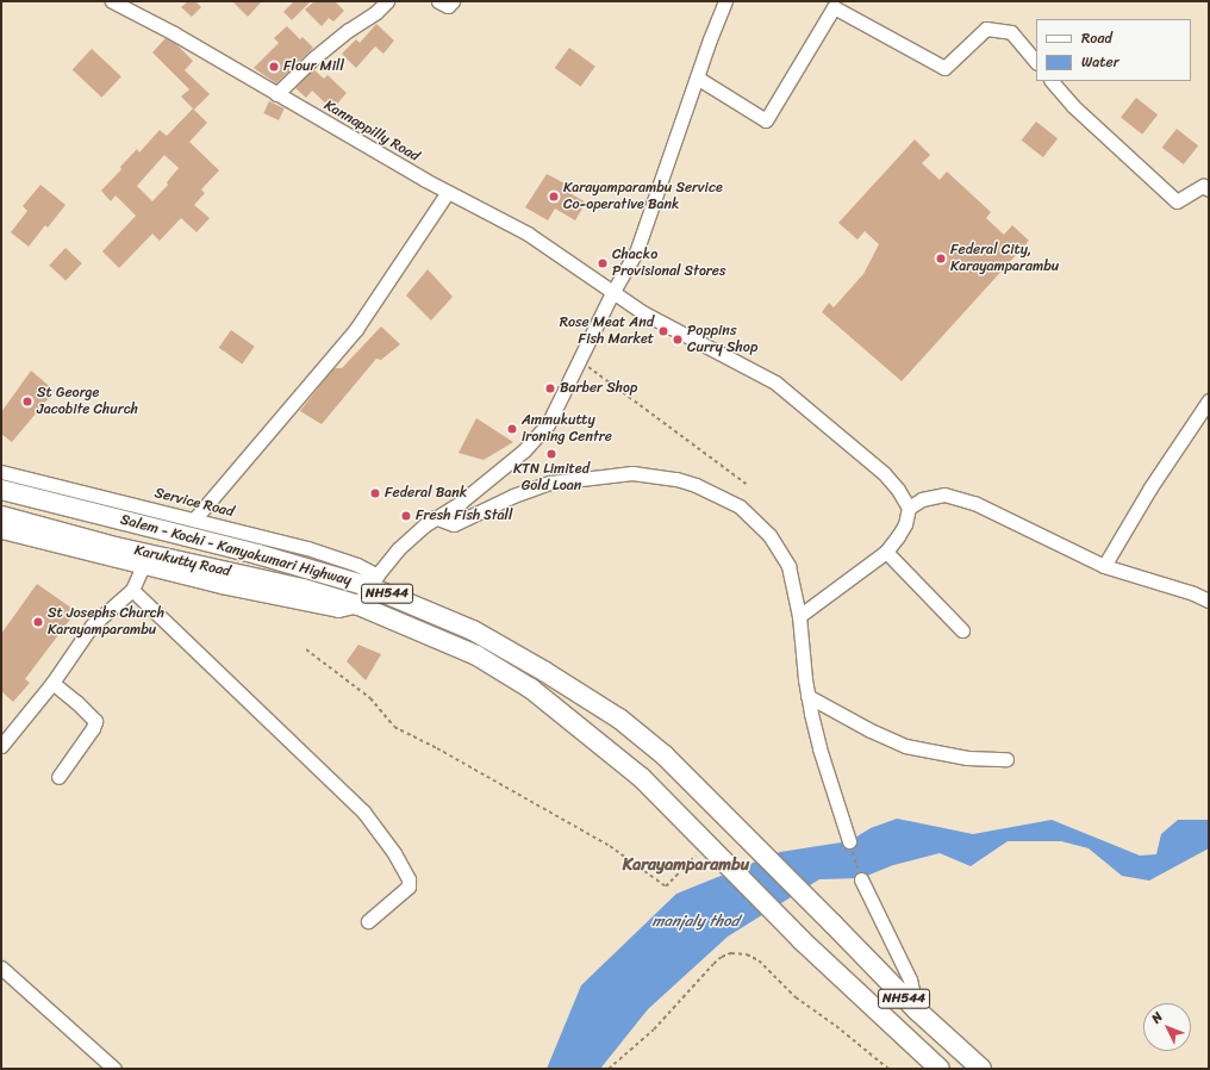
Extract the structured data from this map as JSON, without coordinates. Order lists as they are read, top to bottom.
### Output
{
  "streets": {
    "highway": ["Salem - Kochi - Kanyakumari Highway", "NH544"],
    "street": ["Kannappilly Road", "Service Road", "Karukutty Road"]
  },
  "crossings": [
    ["Service Road", "Salem - Kochi - Kanyakumari Highway"],
    ["Salem - Kochi - Kanyakumari Highway", "Karukutty Road"],
    ["Salem - Kochi - Kanyakumari Highway", "NH544"]
  ],
  "districts": ["Karayamparambu"],
  "water": ["manjaly thod"],
  "places": [
    "Flour Mill",
    "Karayamparambu Service Co-operative Bank",
    "Federal City, Karayamparambu",
    "Chacko Provisional Stores",
    "Rose Meat And Fish Market",
    "Poppins Curry Shop",
    "Barber Shop",
    "St George Jacobite Church",
    "Ammukutty ironing Centre",
    "KTN Limited Gold Loan",
    "Federal Bank",
    "Fresh Fish Stall",
    "St Josephs Church Karayamparambu"
  ],
  "legend": ["Road", "Water"],
  "north": "top left"
}
